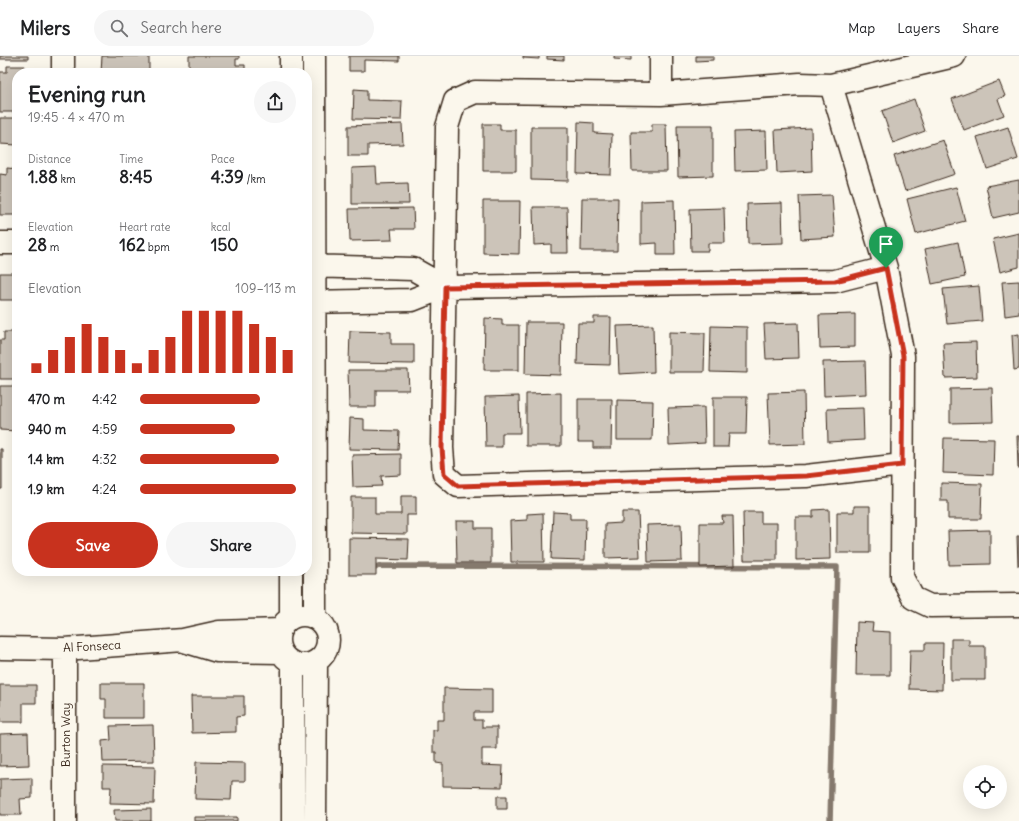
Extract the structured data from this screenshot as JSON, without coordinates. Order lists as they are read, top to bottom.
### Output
{
  "streets": {
    "street": ["Al Fonseca", "Burton Way"]
  },
  "crossings": [
    ["Al Fonseca", "Burton Way"]
  ],
  "page": {
    "header": "Milers",
    "search": "Search here",
    "nav": ["Map", "Layers", "Share"],
    "heading": ["Evening run", "19:45 · 4 × 470 m"],
    "stats": [
      ["Distance", "1.88 km"],
      ["Time", "8:45"],
      ["Pace", "4:39 /km"],
      ["Elevation", "28 m"],
      ["Heart rate", "162 bpm"],
      ["kcal", "150"]
    ],
    "chart": ["Elevation", "109–113 m"],
    "list": [
      {
        "name": "470 m",
        "note": "4:42"
      },
      {
        "name": "940 m",
        "note": "4:59"
      },
      {
        "name": "1.4 km",
        "note": "4:32"
      },
      {
        "name": "1.9 km",
        "note": "4:24"
      }
    ],
    "buttons": ["Save", "Share"]
  }
}
